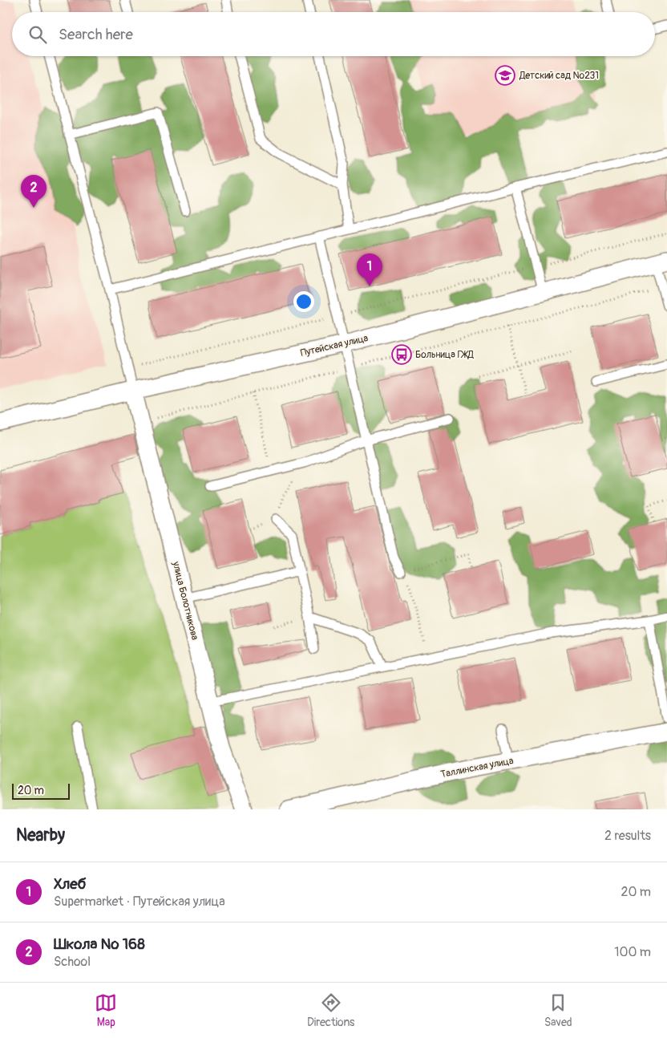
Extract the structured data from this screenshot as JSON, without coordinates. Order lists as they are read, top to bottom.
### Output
{
  "streets": {
    "street": ["Путейская улица", "улица Болотникова", "Таллинская улица"]
  },
  "crossings": [
    ["Путейская улица", "улица Болотникова"]
  ],
  "places": {
    "school or university": ["Детский сад №231"],
    "bus stop": ["Больница ГЖД"]
  },
  "scale_bar": "20 m",
  "page": {
    "search": "Search here",
    "pins": ["2", "1"],
    "scale": "20 m",
    "heading": ["Nearby", "2 results"],
    "list": [
      {
        "mark": "1",
        "name": "Хлеб",
        "note": "Supermarket · Путейская улица",
        "value": "20 m"
      },
      {
        "mark": "2",
        "name": "Школа № 168",
        "note": "School",
        "value": "100 m"
      }
    ],
    "nav": ["Map", "Directions", "Saved"]
  }
}
